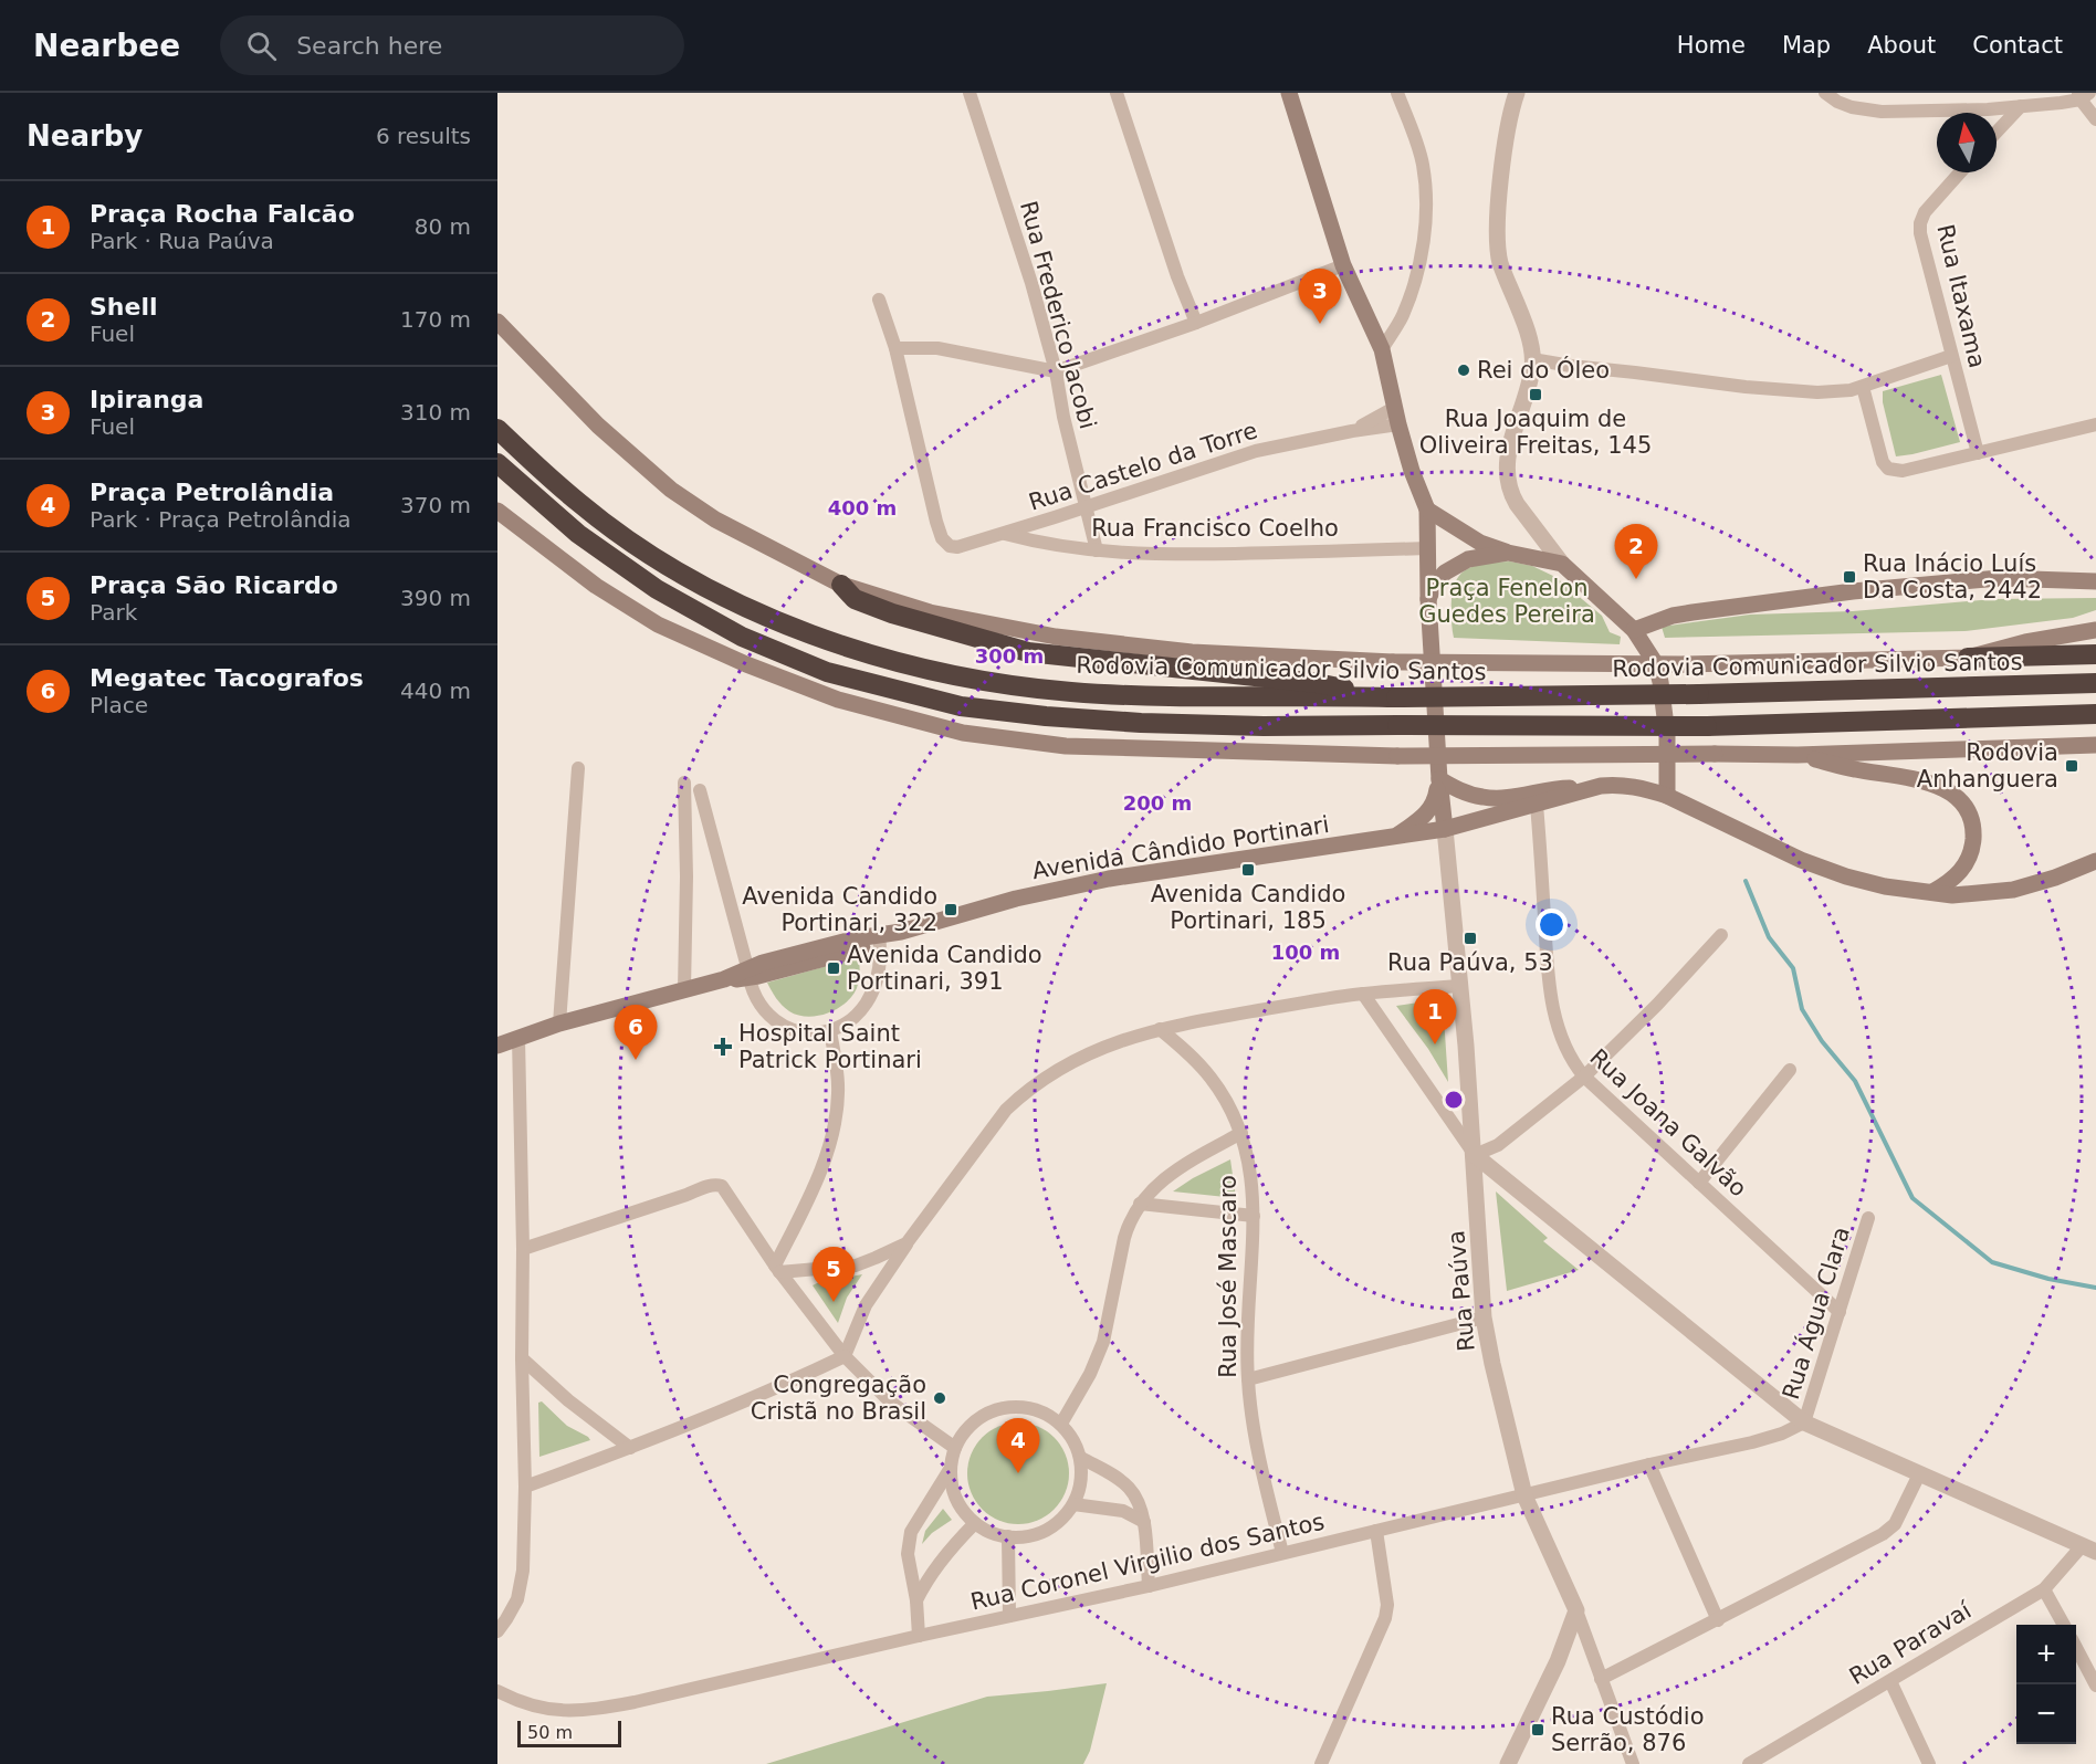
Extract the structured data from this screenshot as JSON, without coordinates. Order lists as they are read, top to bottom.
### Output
{
  "streets": {
    "highway": ["Rodovia Comunicador Silvio Santos"],
    "main road": ["Avenida Cândido Portinari"],
    "street": [
      "Rua Itaxama",
      "Rua Frederico Jacobi",
      "Rua Castelo da Torre",
      "Rua Francisco Coelho",
      "Rua Joana Galvão",
      "Rua José Mascaro",
      "Rua Paúva",
      "Rua Água Clara",
      "Rua Coronel Virgilio dos Santos",
      "Rua Paravaí"
    ]
  },
  "crossings": [
    ["Rua Frederico Jacobi", "Rua Castelo da Torre"],
    ["Rua Frederico Jacobi", "Rua Francisco Coelho"],
    ["Rua Castelo da Torre", "Rua Francisco Coelho"],
    ["Avenida Cândido Portinari", "Rua Joana Galvão"],
    ["Avenida Cândido Portinari", "Rua Paúva"],
    ["Rua Joana Galvão", "Rua Água Clara"],
    ["Rua José Mascaro", "Rua Coronel Virgilio dos Santos"],
    ["Rua Paúva", "Rua Coronel Virgilio dos Santos"],
    ["Rua Água Clara", "Rua Coronel Virgilio dos Santos"]
  ],
  "parks": ["Praça Fenelon Guedes Pereira"],
  "places": {
    "other": ["Rei do Óleo", "Congregação Cristã no Brasil"],
    "transit": [
      "Rua Joaquim de Oliveira Freitas, 145",
      "Rua Inácio Luís Da Costa, 2442",
      "Rodovia Anhanguera",
      "Avenida Candido Portinari, 185",
      "Avenida Candido Portinari, 322",
      "Rua Paúva, 53",
      "Avenida Candido Portinari, 391",
      "Rua Custódio Serrão, 876"
    ],
    "health": ["Hospital Saint Patrick Portinari"]
  },
  "scale_bar": "50 m",
  "north": "top",
  "page": {
    "header": "Nearbee",
    "search": "Search here",
    "nav": [
      "Home",
      "Map",
      "About",
      "Contact"
    ],
    "heading": ["Nearby", "6 results"],
    "list": [
      {
        "mark": "1",
        "name": "Praça Rocha Falcão",
        "note": "Park · Rua Paúva",
        "value": "80 m"
      },
      {
        "mark": "2",
        "name": "Shell",
        "note": "Fuel",
        "value": "170 m"
      },
      {
        "mark": "3",
        "name": "Ipiranga",
        "note": "Fuel",
        "value": "310 m"
      },
      {
        "mark": "4",
        "name": "Praça Petrolândia",
        "note": "Park · Praça Petrolândia",
        "value": "370 m"
      },
      {
        "mark": "5",
        "name": "Praça São Ricardo",
        "note": "Park",
        "value": "390 m"
      },
      {
        "mark": "6",
        "name": "Megatec Tacografos",
        "note": "Place",
        "value": "440 m"
      }
    ],
    "pins": [
      "3",
      "2",
      "1",
      "6",
      "5",
      "4"
    ],
    "map_buttons": ["+", "−"],
    "scale": "50 m"
  },
  "rings": [
    "400 m",
    "300 m",
    "200 m",
    "100 m"
  ]
}
